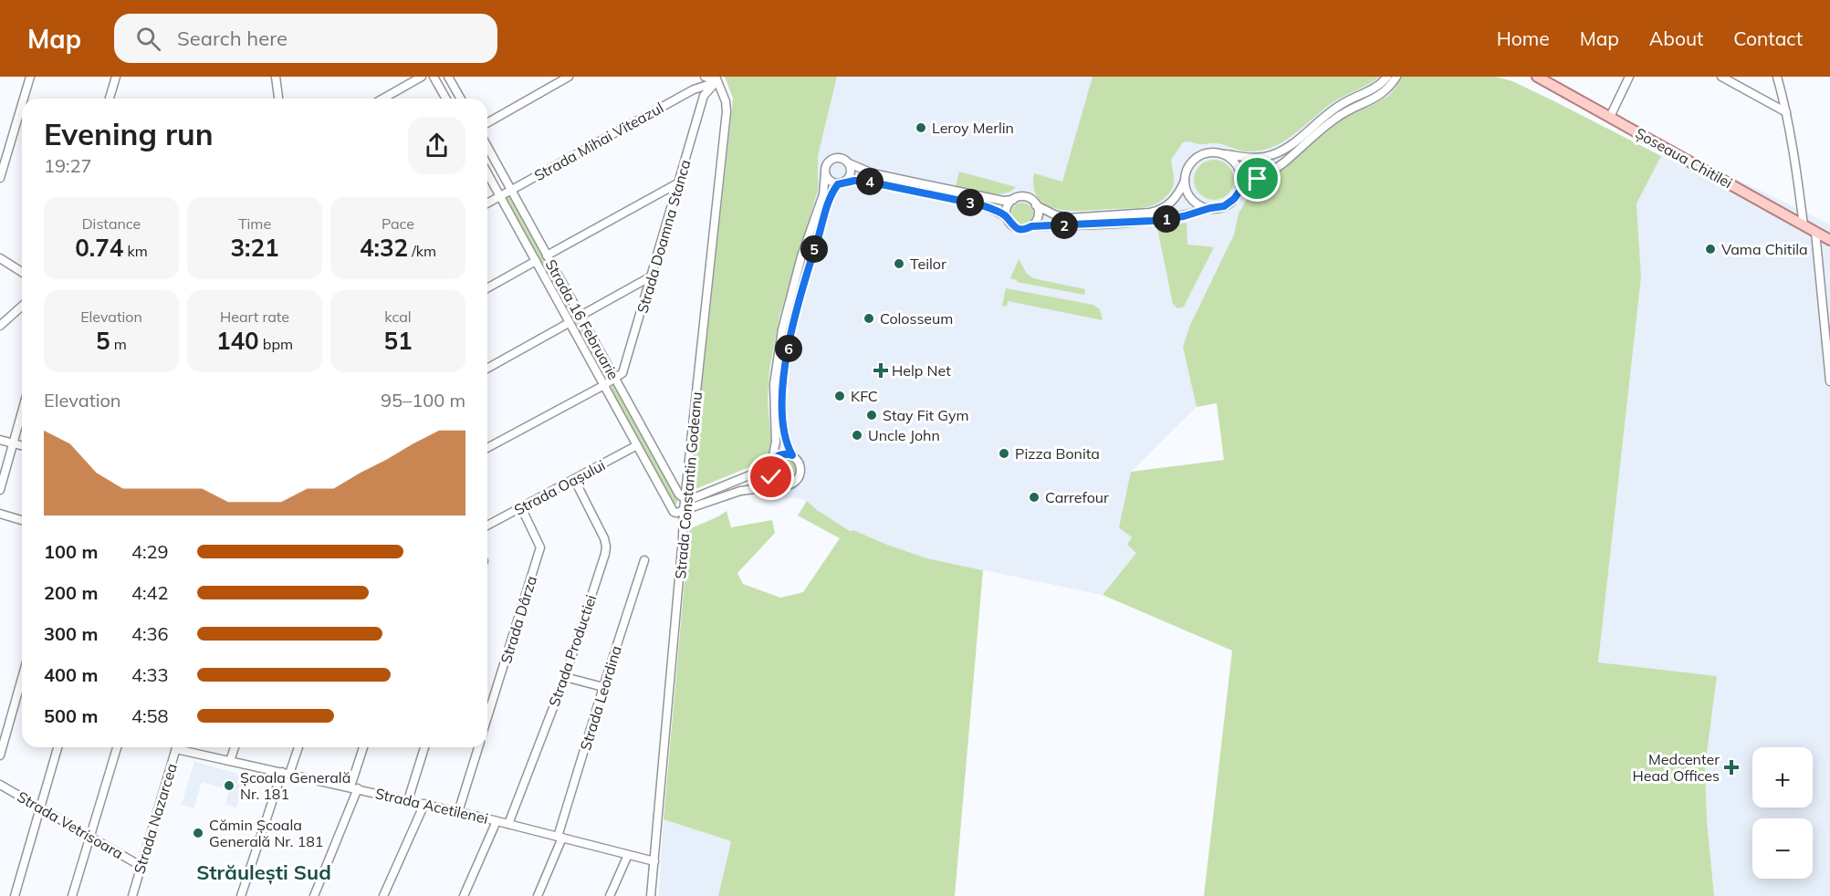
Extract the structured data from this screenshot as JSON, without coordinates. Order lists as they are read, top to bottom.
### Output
{
  "streets": {
    "main road": ["Șoseaua Chitilei"],
    "street": [
      "Strada Mihai Viteazul",
      "Strada Doamna Stanca",
      "Strada 16 Februarie",
      "Strada Constantin Godeanu",
      "Strada Oașului",
      "Strada Dârza",
      "Strada Productiei",
      "Strada Leordina",
      "Strada Acetilenei",
      "Strada Nazarcea",
      "Strada Vetrisoara"
    ]
  },
  "crossings": [
    ["Strada Mihai Viteazul", "Strada Doamna Stanca"],
    ["Strada Mihai Viteazul", "Strada 16 Februarie"],
    ["Strada Mihai Viteazul", "Strada Constantin Godeanu"],
    ["Strada Doamna Stanca", "Strada 16 Februarie"],
    ["Strada Doamna Stanca", "Strada Constantin Godeanu"],
    ["Strada 16 Februarie", "Strada Constantin Godeanu"],
    ["Strada 16 Februarie", "Strada Oașului"],
    ["Strada Constantin Godeanu", "Strada Acetilenei"],
    ["Strada Oașului", "Strada Dârza"],
    ["Strada Oașului", "Strada Productiei"],
    ["Strada Productiei", "Strada Acetilenei"],
    ["Strada Leordina", "Strada Acetilenei"],
    ["Strada Nazarcea", "Strada Vetrisoara"]
  ],
  "districts": ["Străulești Sud"],
  "places": {
    "other": [
      "Leroy Merlin",
      "Vama Chitila",
      "Teilor",
      "Colosseum",
      "KFC",
      "Stay Fit Gym",
      "Uncle John",
      "Pizza Bonita",
      "Carrefour",
      "Școala Generală Nr. 181",
      "Cămin Școala Generală Nr. 181"
    ],
    "health": ["Help Net", "Medcenter Head Offices"]
  },
  "page": {
    "header": "Map",
    "search": "Search here",
    "nav": [
      "Home",
      "Map",
      "About",
      "Contact"
    ],
    "heading": ["Evening run", "19:27"],
    "pins": [
      "4",
      "3",
      "1",
      "2",
      "5",
      "6"
    ],
    "stats": [
      ["Distance", "0.74 km"],
      ["Time", "3:21"],
      ["Pace", "4:32 /km"],
      ["Elevation", "5 m"],
      ["Heart rate", "140 bpm"],
      ["kcal", "51"]
    ],
    "chart": ["Elevation", "95–100 m"],
    "list": [
      {
        "name": "100 m",
        "note": "4:29"
      },
      {
        "name": "200 m",
        "note": "4:42"
      },
      {
        "name": "300 m",
        "note": "4:36"
      },
      {
        "name": "400 m",
        "note": "4:33"
      },
      {
        "name": "500 m",
        "note": "4:58"
      }
    ],
    "map_buttons": ["+", "−"]
  }
}
